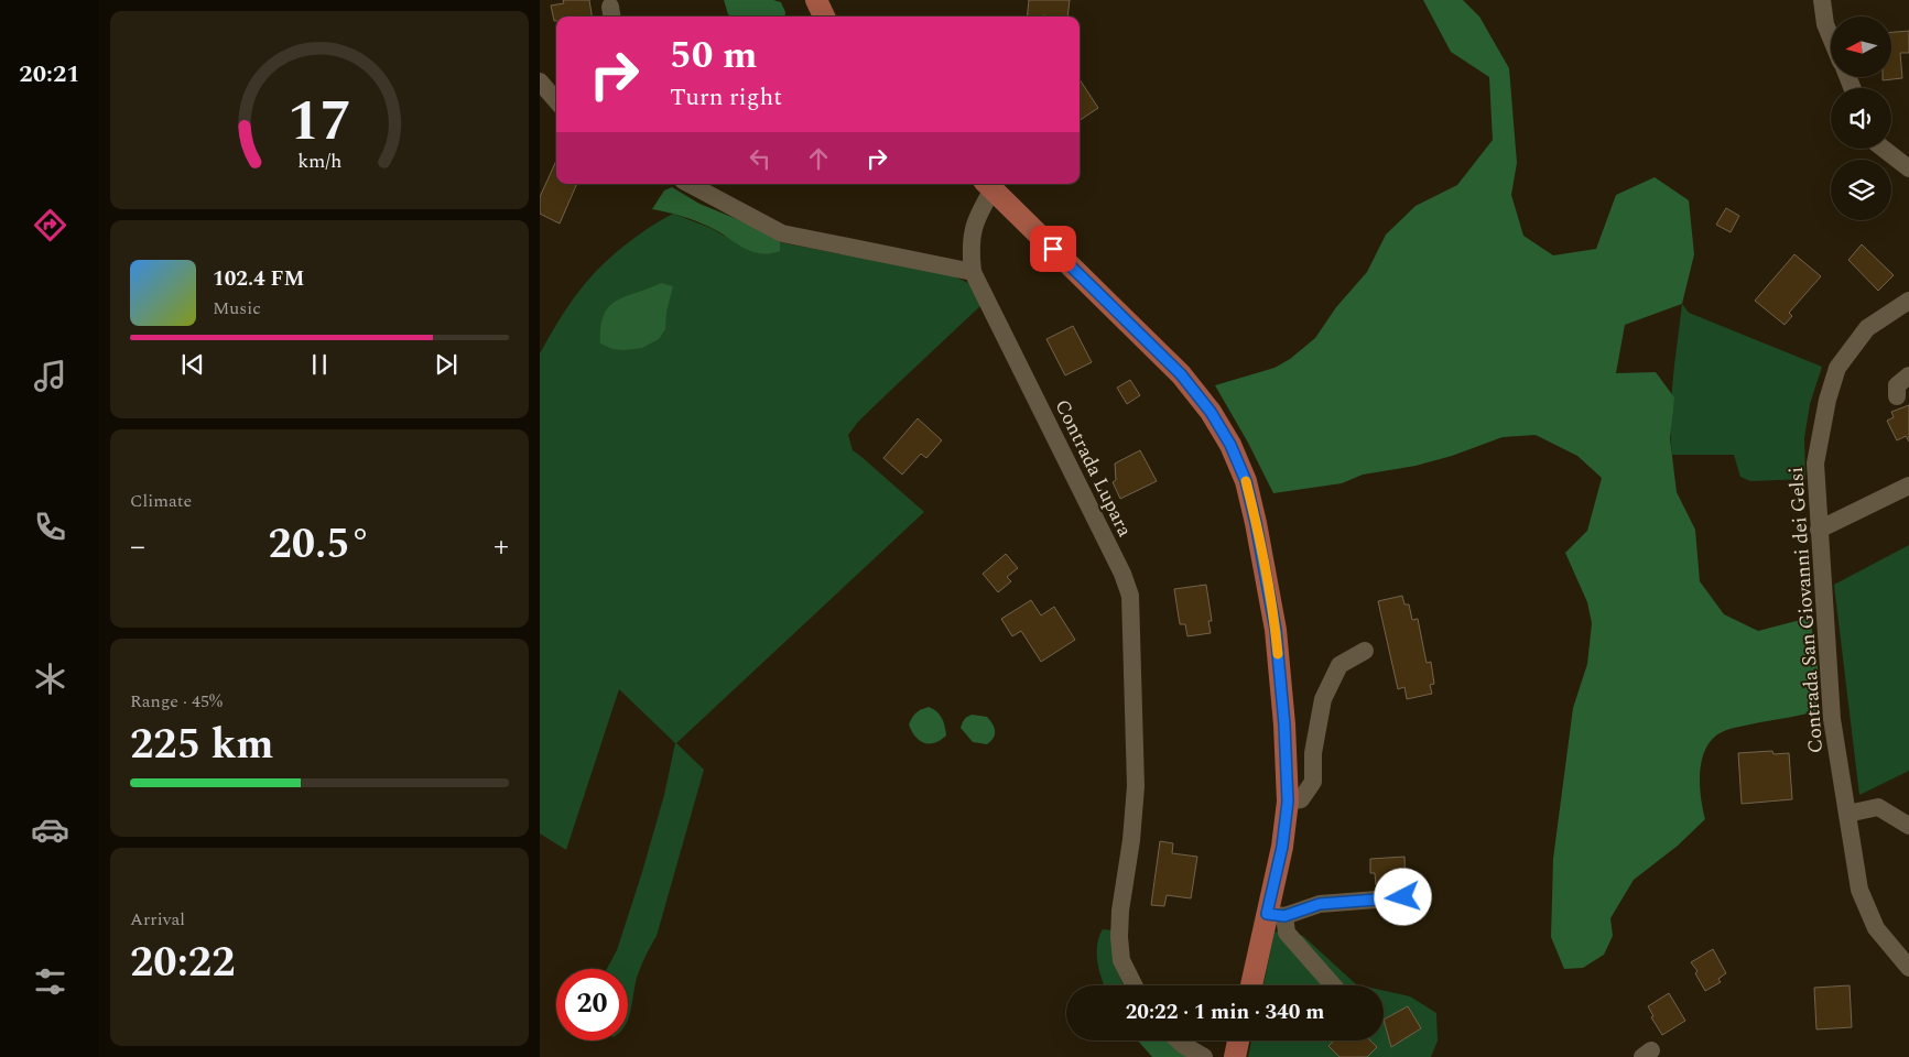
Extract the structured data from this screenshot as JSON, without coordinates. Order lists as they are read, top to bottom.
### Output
{
  "streets": {
    "street": ["Contrada Lupara", "Contrada San Giovanni dei Gelsi"]
  },
  "north": "left",
  "page": {
    "tabs": "20:21",
    "turn": ["50 m", "Turn right"],
    "song": ["102.4 FM", "Music"],
    "tile": [
      "Climate",
      ["Range · 45%", "225 km"],
      ["Arrival", "20:22"]
    ],
    "heat": ["−", "20.5°", "+"],
    "limit": "20",
    "trip": "20:22 · 1 min · 340 m",
    "gauge": ["17", "km/h"]
  }
}
